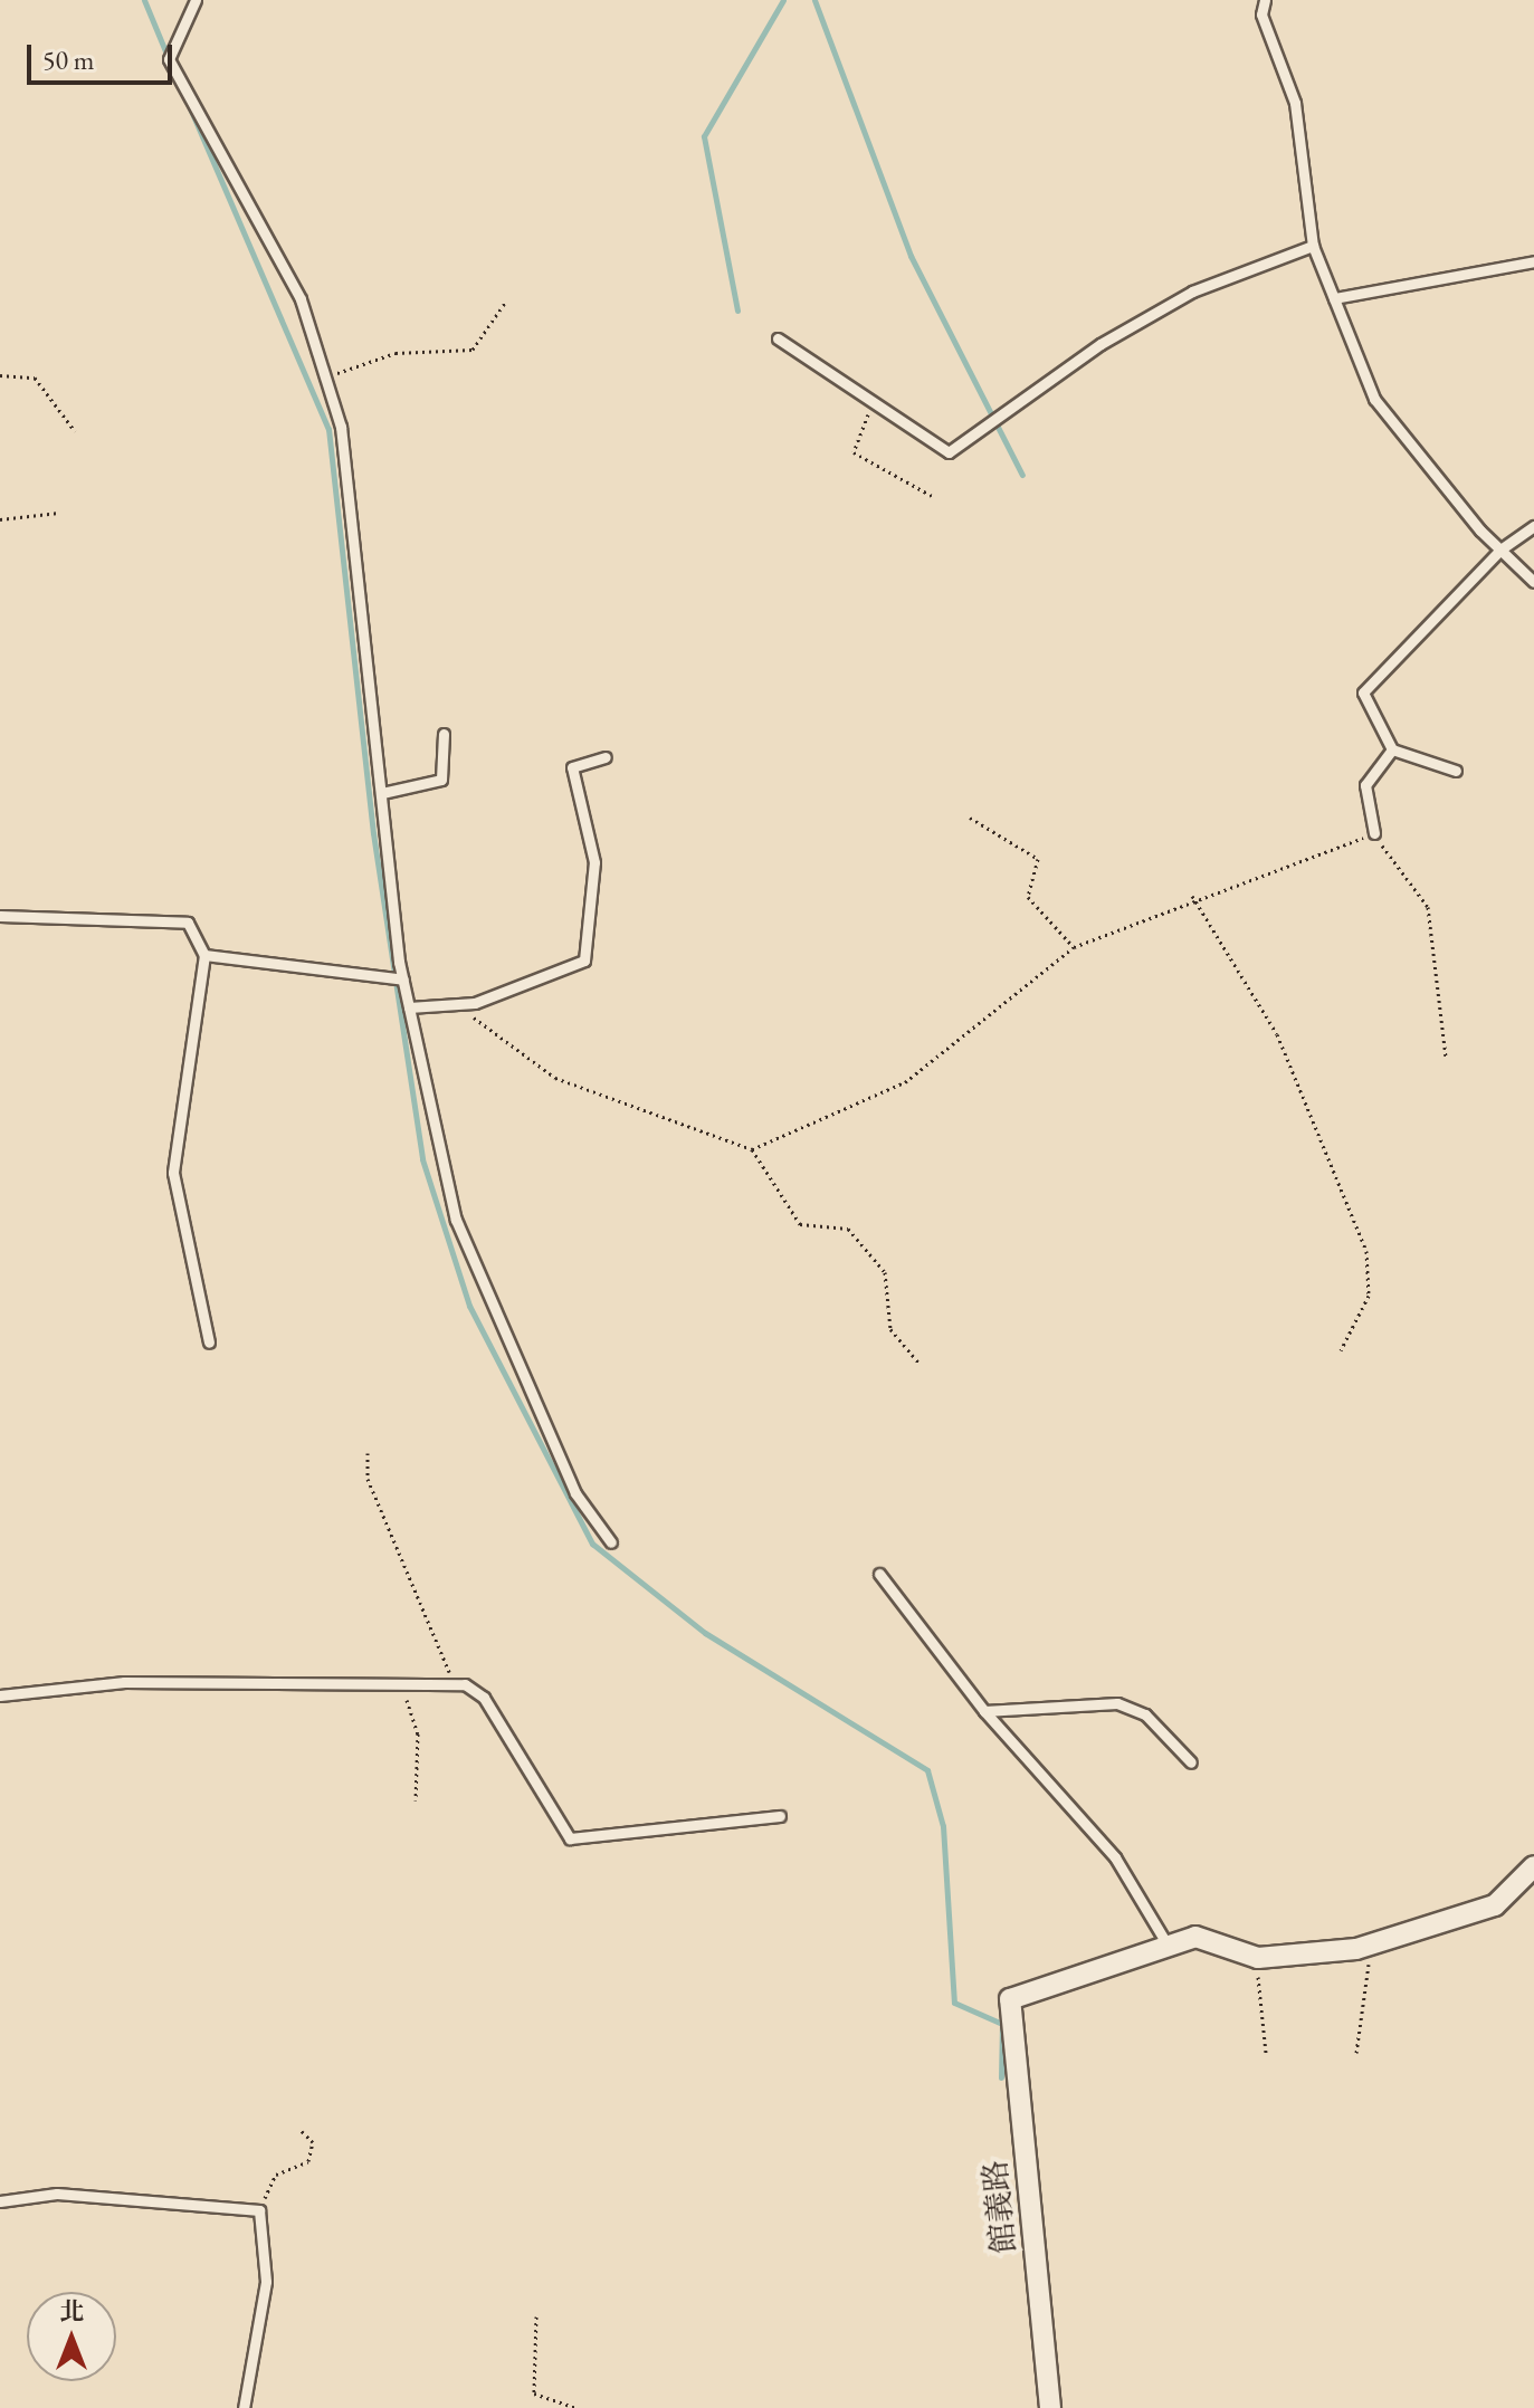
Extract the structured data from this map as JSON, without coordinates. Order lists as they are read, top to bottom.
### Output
{
  "streets": {
    "street": ["館義路"]
  },
  "scale_bar": "50 m",
  "north": "top"
}
